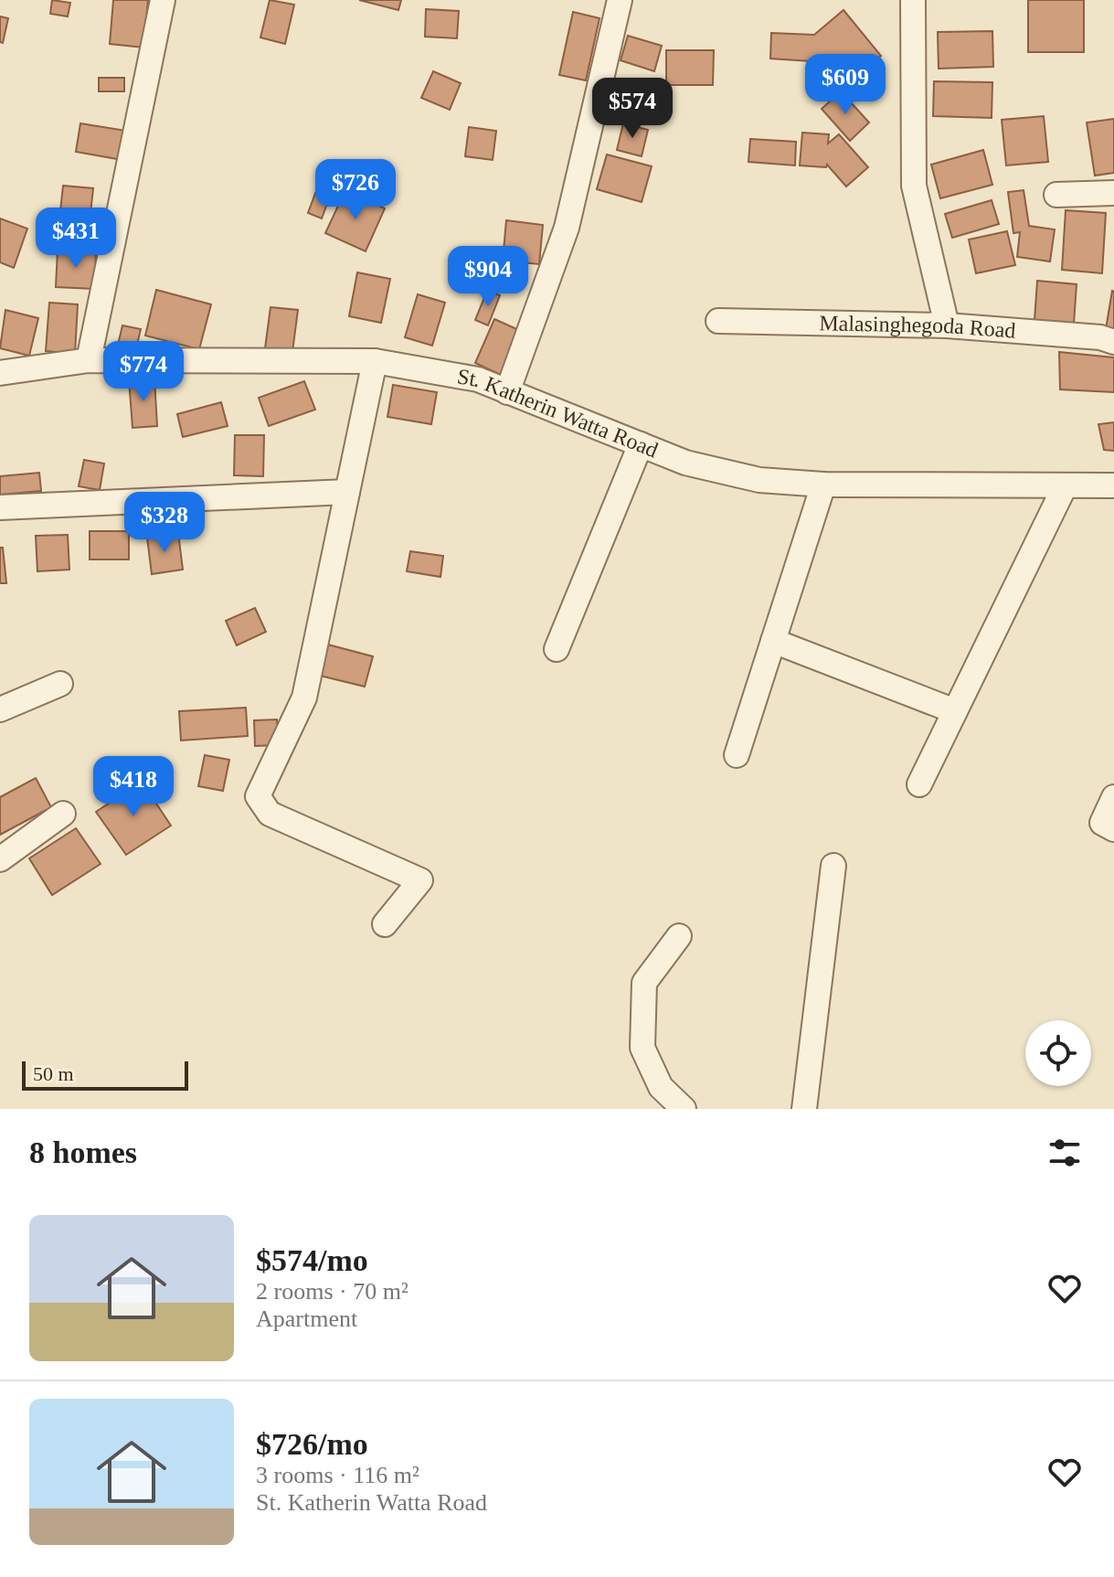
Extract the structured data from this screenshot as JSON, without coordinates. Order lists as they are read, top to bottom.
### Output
{
  "streets": {
    "street": ["Malasinghegoda Road", "St. Katherin Watta Road"]
  },
  "scale_bar": "50 m",
  "page": {
    "price": [
      "$609",
      "$574",
      "$726",
      "$431",
      "$904",
      "$774",
      "$328",
      "$418"
    ],
    "scale": "50 m",
    "heading": "8 homes",
    "list": [
      {
        "name": "$574/mo",
        "note": "2 rooms · 70 m² · Apartment"
      },
      {
        "name": "$726/mo",
        "note": "3 rooms · 116 m² · St. Katherin Watta Road"
      }
    ]
  }
}
